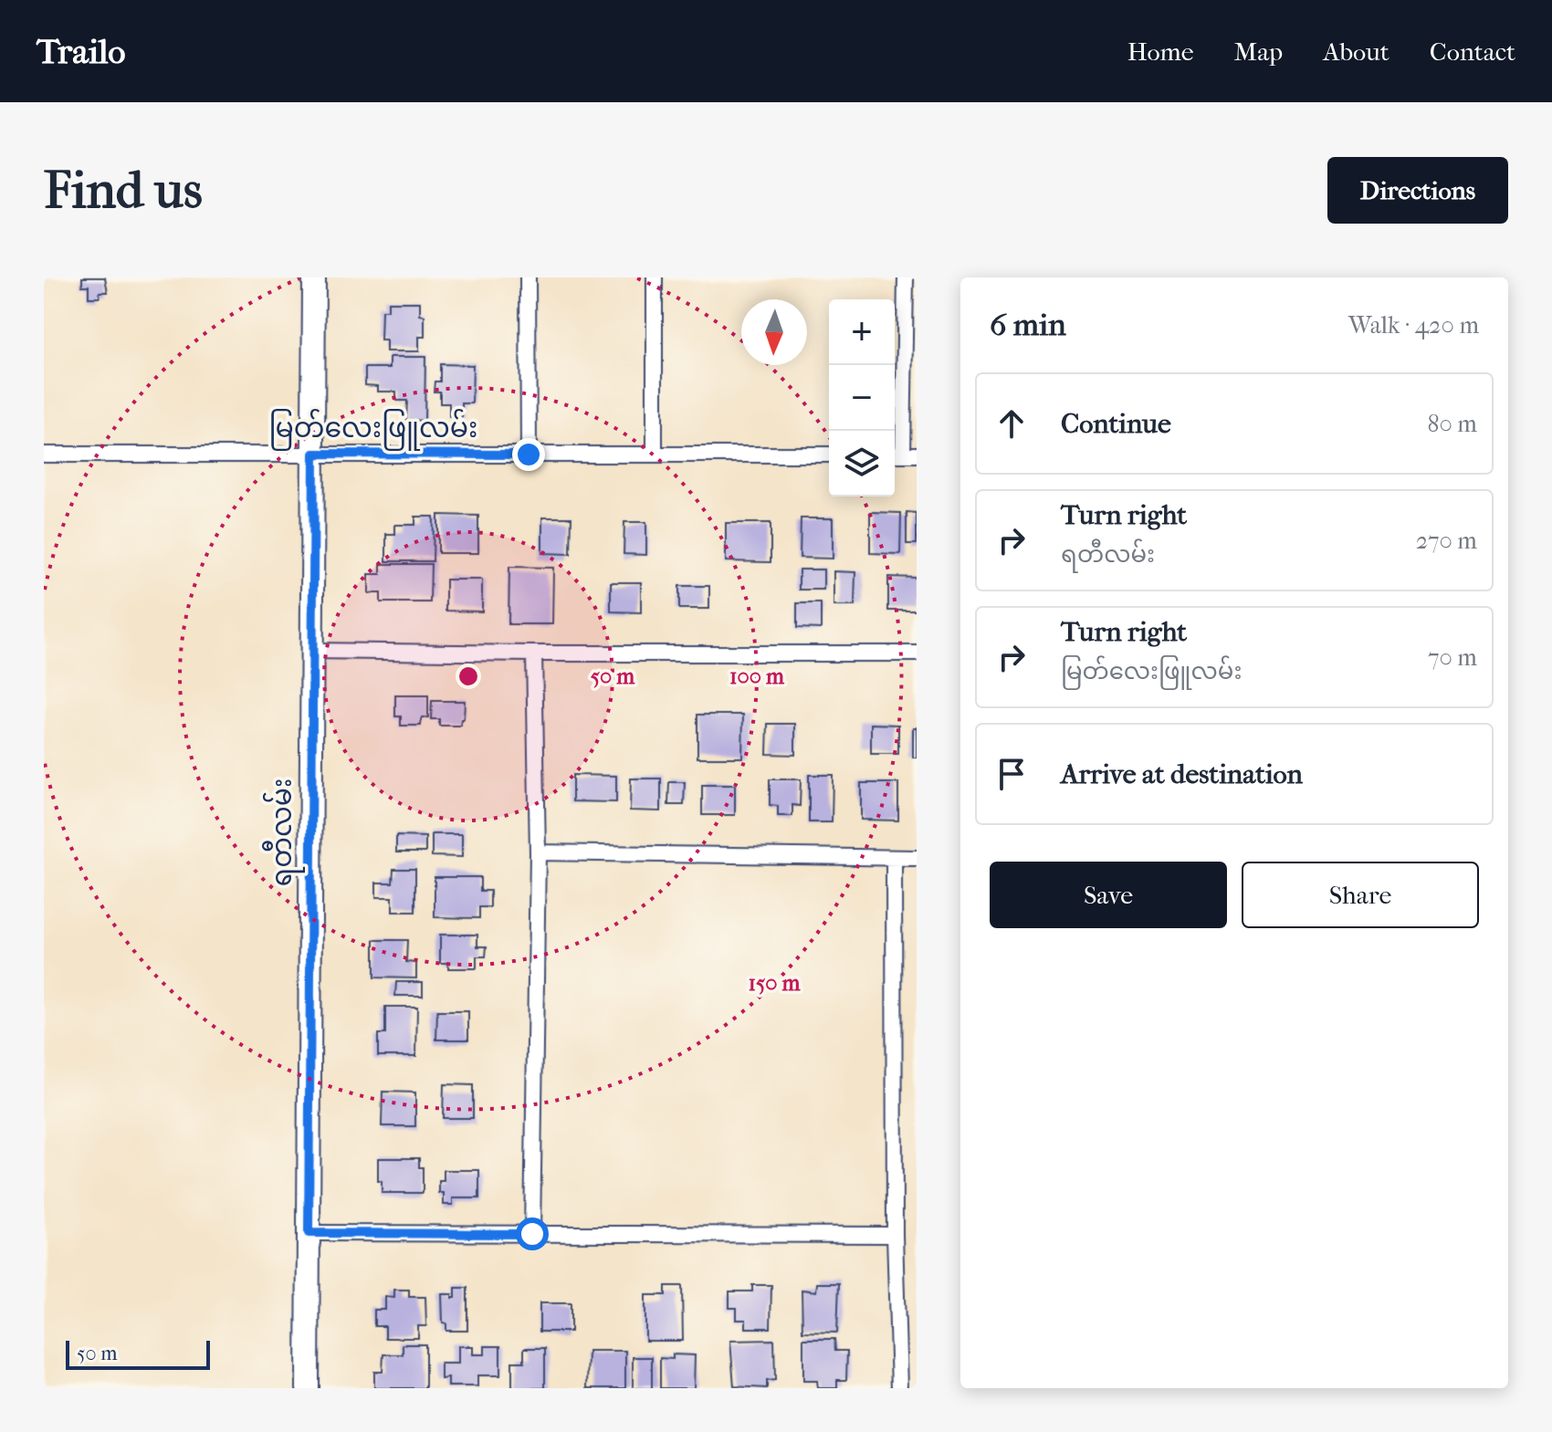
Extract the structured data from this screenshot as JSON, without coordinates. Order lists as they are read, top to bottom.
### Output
{
  "streets": {
    "street": ["မြတ်လေးဖြူလမ်း", "ရတီလမ်း"]
  },
  "crossings": [
    ["မြတ်လေးဖြူလမ်း", "ရတီလမ်း"]
  ],
  "scale_bar": "50 m",
  "north": "bottom",
  "page": {
    "header": "Trailo",
    "nav": [
      "Home",
      "Map",
      "About",
      "Contact"
    ],
    "buttons": [
      "Directions",
      ["Save", "Share"]
    ],
    "title": "Find us",
    "heading": ["6 min", "Walk · 420 m"],
    "map_buttons": ["+", "−"],
    "list": [
      ["Continue", "80 m"],
      ["Turn right", "ရတီလမ်း", "270 m"],
      ["Turn right", "မြတ်လေးဖြူလမ်း", "70 m"],
      "Arrive at destination"
    ],
    "scale": "50 m"
  },
  "rings": ["50 m", "100 m", "150 m"]
}
